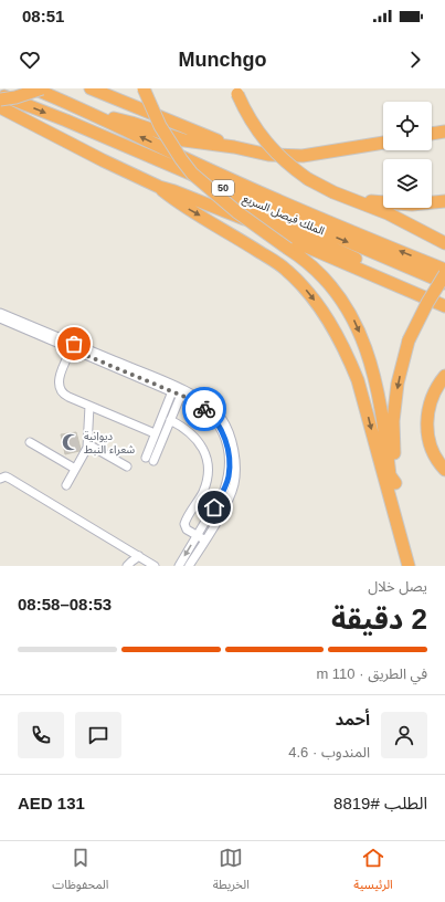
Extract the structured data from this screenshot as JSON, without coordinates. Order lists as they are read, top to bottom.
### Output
{
  "streets": {
    "highway": ["50", "الملك فيصل السريع"]
  },
  "places": {
    "mosque": ["ديوانية شعراء النبط"]
  },
  "page": {
    "status": "08:51",
    "header": "Munchgo",
    "heading": ["2 دقيقة", "يصل خلال", "08:53–08:58"],
    "panel": [
      "أحمد",
      "المندوب · 4.6",
      "الطلب #8819",
      "AED 131"
    ],
    "bar": "في الطريق · 110 m",
    "tabs": ["الرئيسية", "الخريطة", "المحفوظات"]
  }
}
